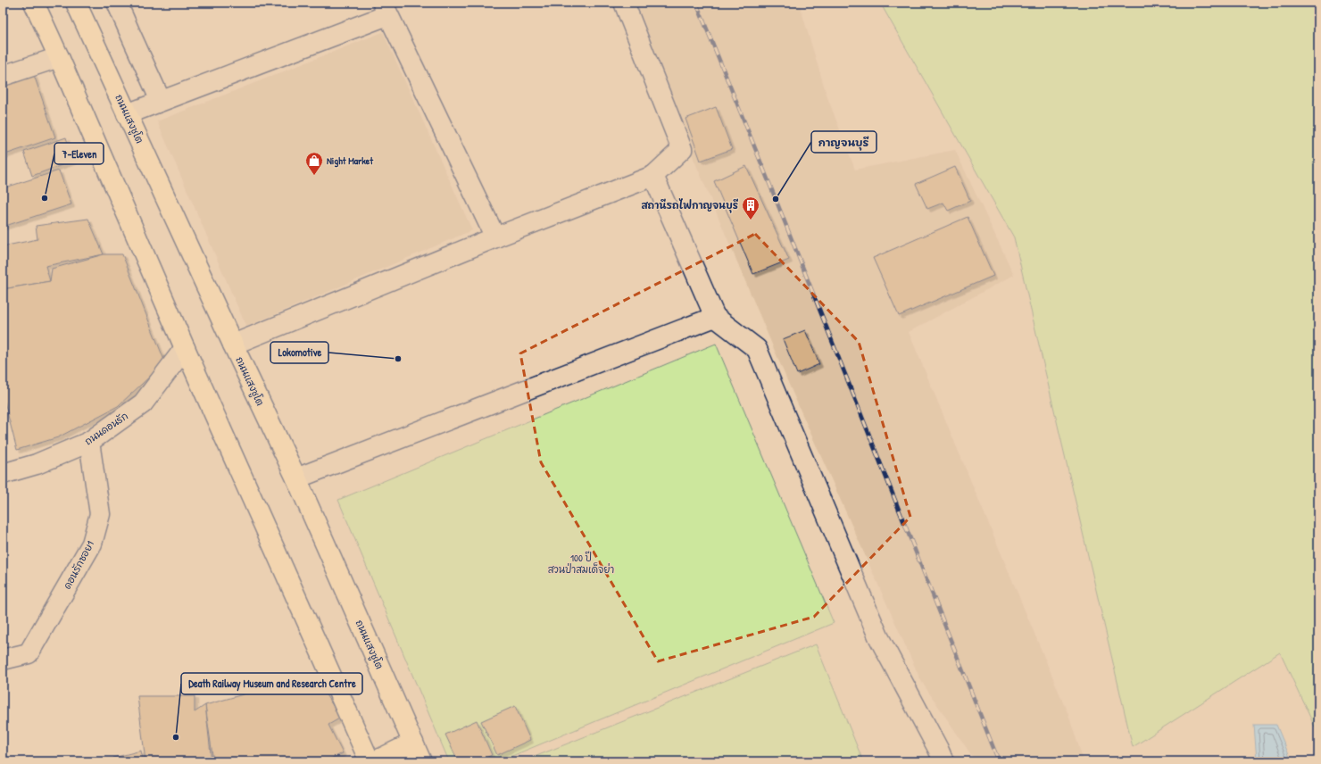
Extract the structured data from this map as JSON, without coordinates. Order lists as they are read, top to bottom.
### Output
{
  "streets": {
    "main road": ["ถนนแสงชูโต"],
    "street": ["ถนนดอนรัก", "ดอนรักซอย1"]
  },
  "crossings": [
    ["ถนนดอนรัก", "ดอนรักซอย1"]
  ],
  "parks": ["100 ปี สวนป่าสมเด็จย่า"],
  "places": {
    "shop": ["Night Market"],
    "other": [
      "7-Eleven",
      "กาญจนบุรี",
      "Lokomotive",
      "Death Railway Museum and Research Centre"
    ],
    "building": ["สถานีรถไฟกาญจนบุรี"]
  }
}
